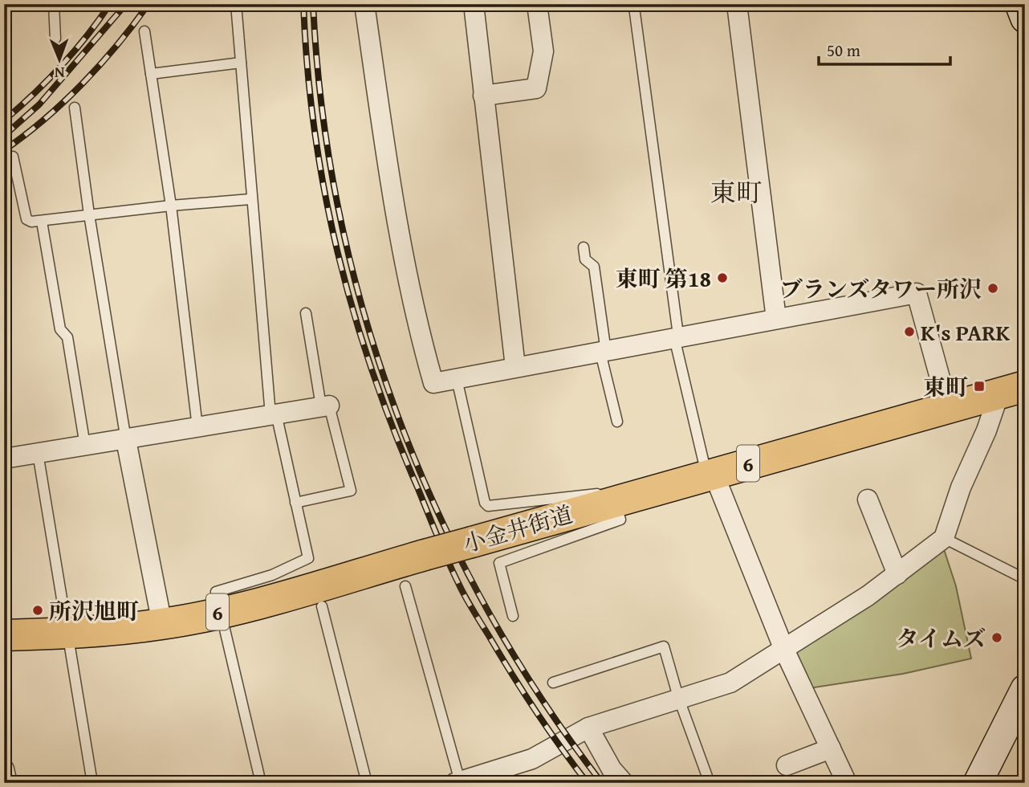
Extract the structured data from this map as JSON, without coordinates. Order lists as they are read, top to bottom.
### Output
{
  "streets": {
    "main road": ["6", "小金井街道"]
  },
  "districts": ["東町"],
  "places": {
    "other": [
      "東町 第18",
      "ブランズタワー所沢",
      "K's PARK",
      "所沢旭町",
      "タイムズ"
    ],
    "transit": ["東町"]
  },
  "scale_bar": "50 m",
  "north": "bottom"
}
